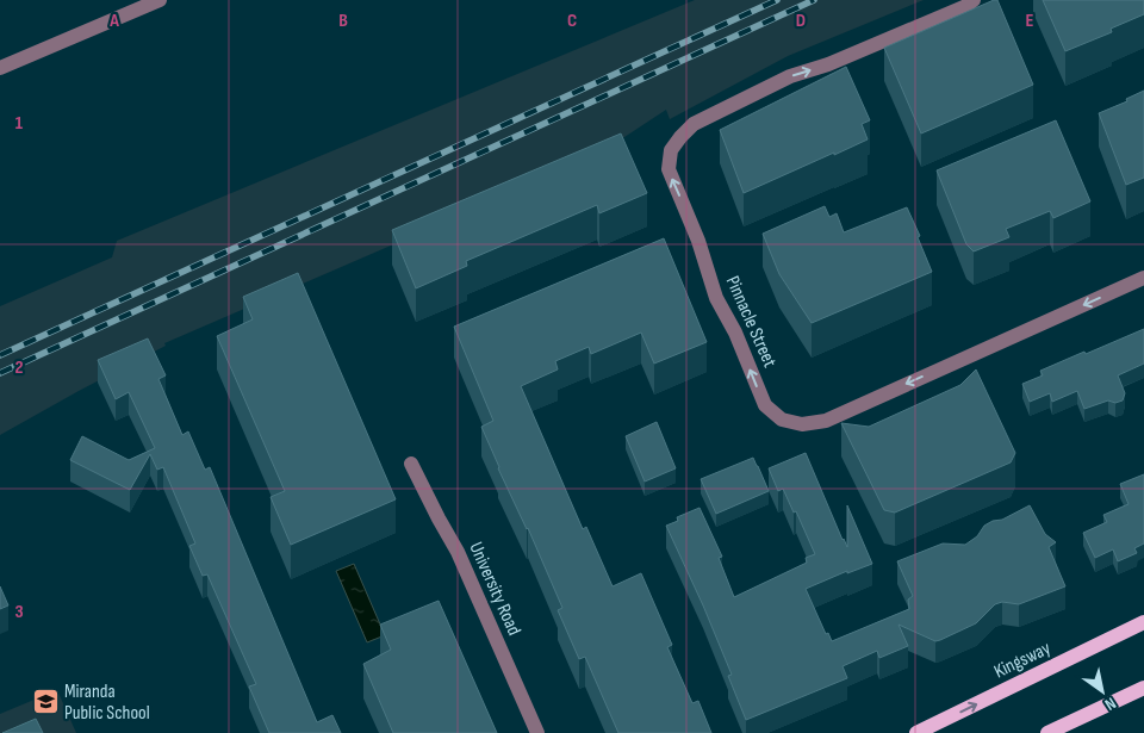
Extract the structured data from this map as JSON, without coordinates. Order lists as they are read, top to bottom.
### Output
{
  "streets": {
    "main road": ["Kingsway"],
    "street": ["Pinnacle Street", "University Road"]
  },
  "places": {
    "school or university": ["Miranda Public School"]
  },
  "north": "bottom right",
  "grid": {
    "columns": [
      "A",
      "B",
      "C",
      "D",
      "E"
    ],
    "rows": ["1", "2", "3"]
  }
}
